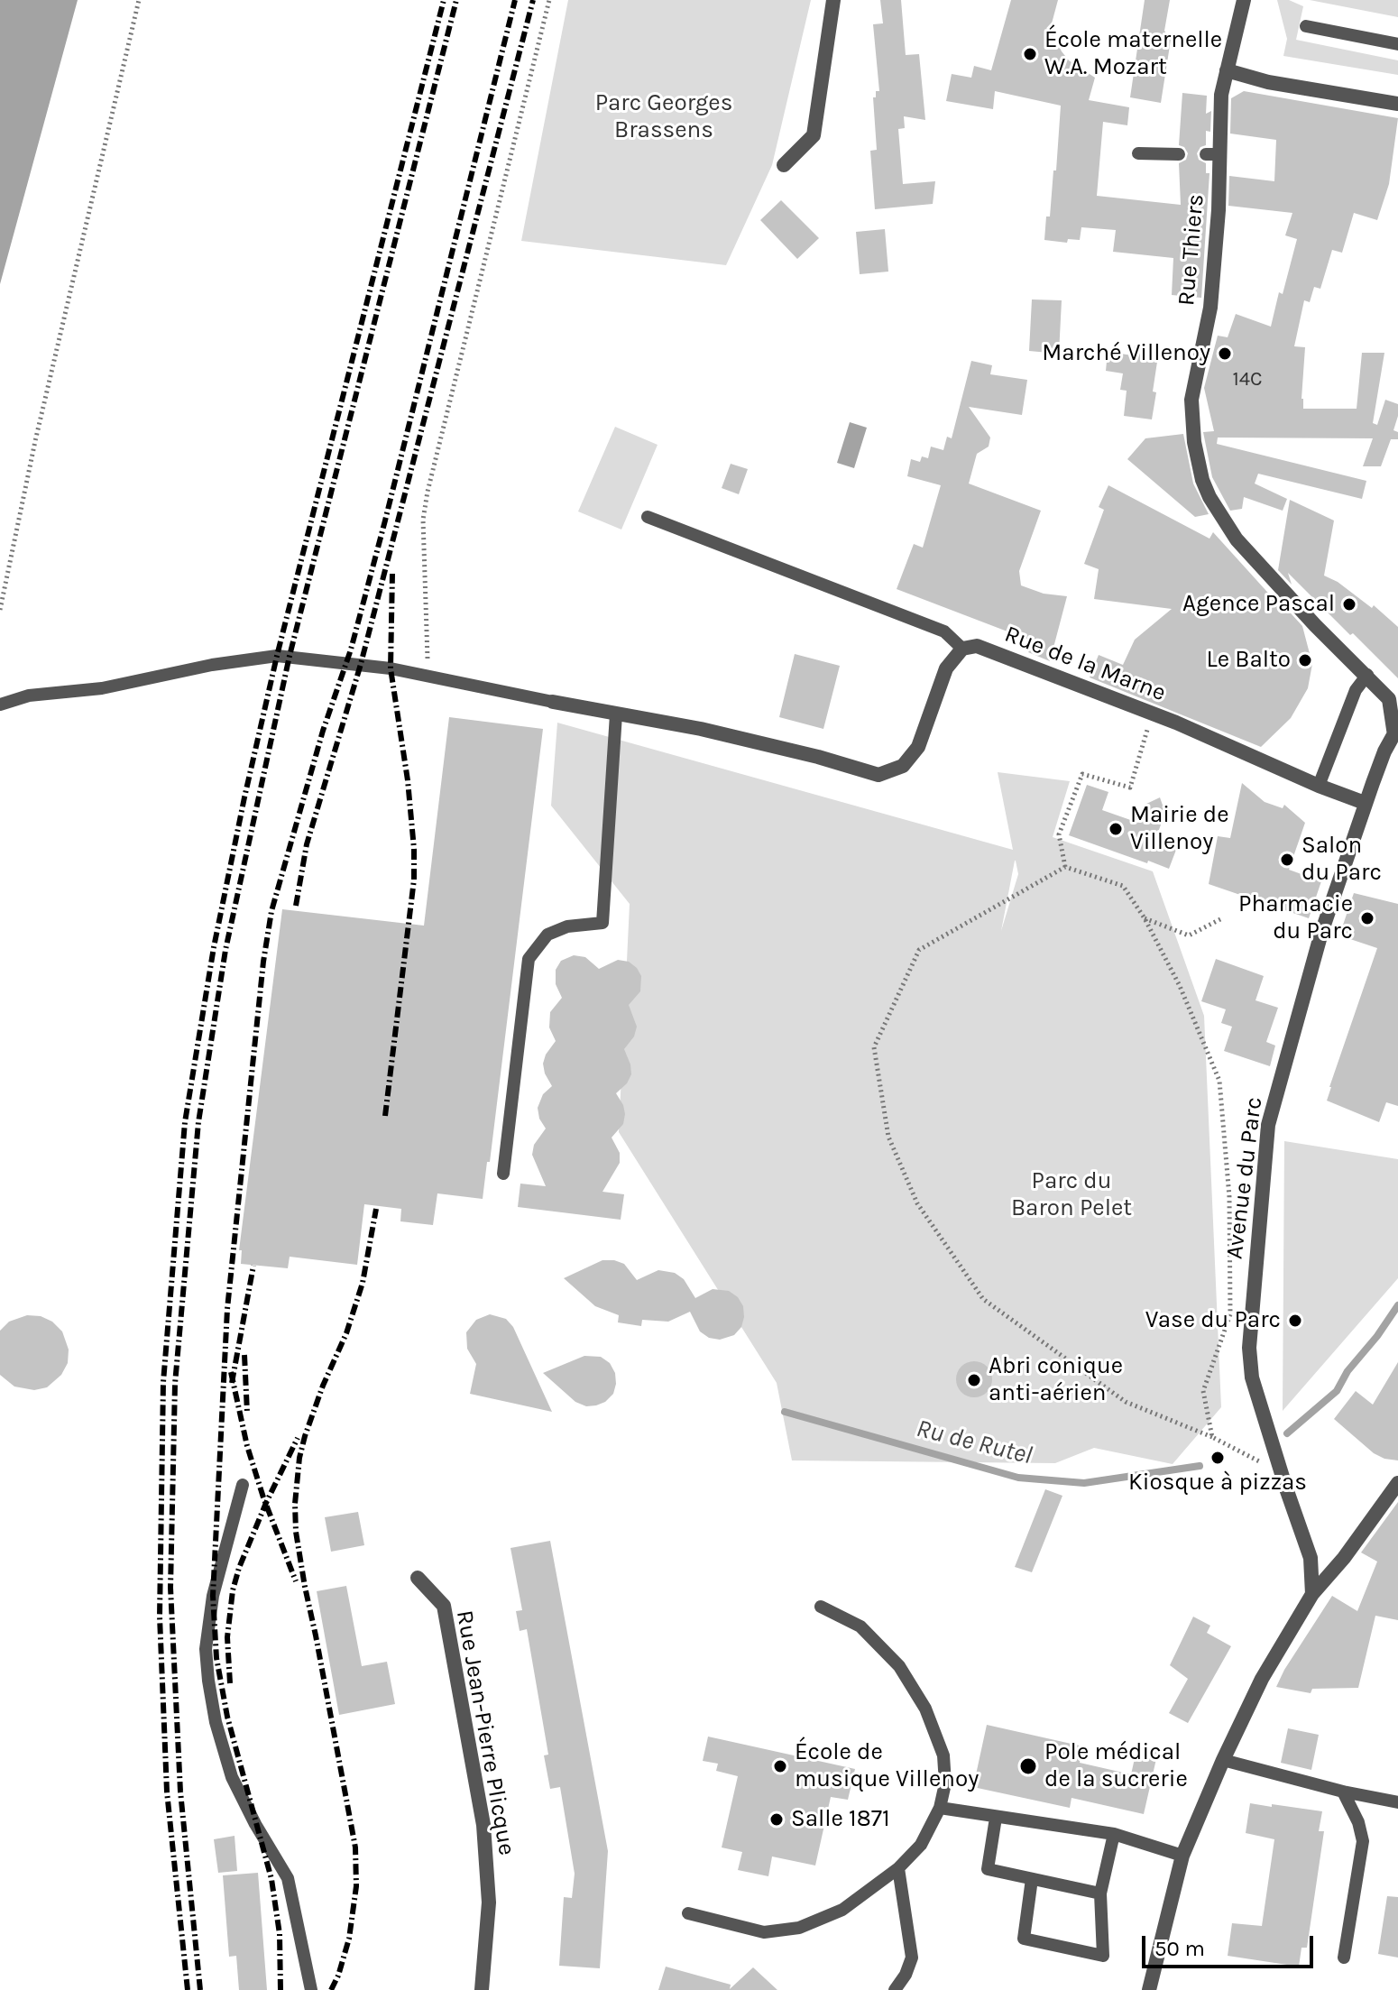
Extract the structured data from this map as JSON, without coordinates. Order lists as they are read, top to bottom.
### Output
{
  "streets": {
    "street": [
      "Rue Thiers",
      "Rue de la Marne",
      "Avenue du Parc",
      "Rue Jean-Pierre Plicque"
    ]
  },
  "crossings": [
    ["Rue Thiers", "Avenue du Parc"],
    ["Rue de la Marne", "Avenue du Parc"]
  ],
  "water": ["Ru de Rutel"],
  "parks": ["Parc Georges Brassens", "Parc du Baron Pelet"],
  "places": [
    "École maternelle W.A. Mozart",
    "Marché Villenoy",
    "Agence Pascal",
    "Le Balto",
    "Mairie de Villenoy",
    "Salon du Parc",
    "Pharmacie du Parc",
    "Vase du Parc",
    "Abri conique anti-aérien",
    "Kiosque à pizzas",
    "École de musique Villenoy",
    "Pole médical de la sucrerie",
    "Salle 1871"
  ],
  "house_numbers": ["14C"],
  "scale_bar": "50 m"
}
